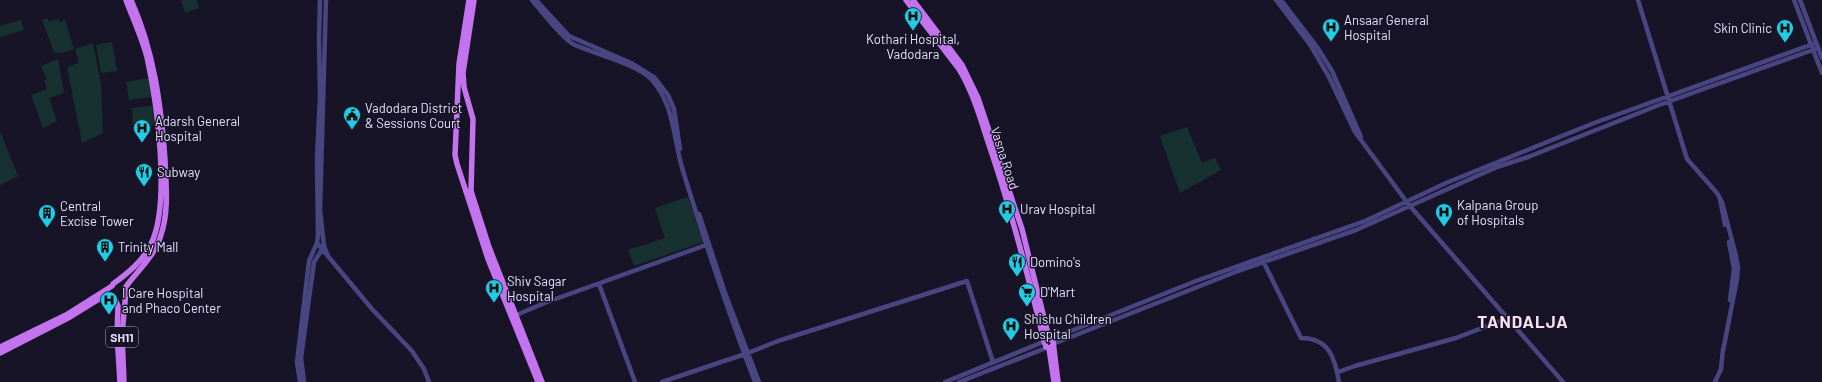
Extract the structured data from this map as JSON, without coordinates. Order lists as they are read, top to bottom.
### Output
{
  "streets": {
    "main road": ["Vasna Road", "SH11"]
  },
  "districts": ["TANDALJA"],
  "places": {
    "hospital": [
      "Kothari Hospital, Vadodara",
      "Ansaar General Hospital",
      "Skin Clinic",
      "Adarsh General Hospital",
      "Urav Hospital",
      "Kalpana Group of Hospitals",
      "Shiv Sagar Hospital",
      "I Care Hospital and Phaco Center",
      "Shishu Children Hospital"
    ],
    "public building": ["Vadodara District & Sessions Court"],
    "restaurant": ["Subway", "Domino's"],
    "building": ["Central Excise Tower", "Trinity Mall"],
    "supermarket": ["D'Mart"]
  }
}
